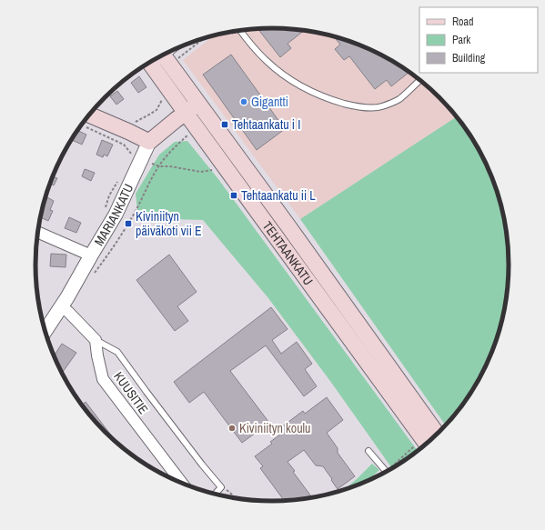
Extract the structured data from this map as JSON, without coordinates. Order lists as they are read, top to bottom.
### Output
{
  "streets": {
    "main road": ["MARIANKATU", "TEHTAANKATU"],
    "street": ["KUUSITIE"]
  },
  "crossings": [
    ["MARIANKATU", "TEHTAANKATU"]
  ],
  "places": {
    "other": ["Gigantti", "Kiviniityn koulu"],
    "transit": ["Tehtaankatu i I", "Tehtaankatu ii L", "Kiviniityn päiväkoti vii E"]
  },
  "legend": ["Road", "Park", "Building"]
}
